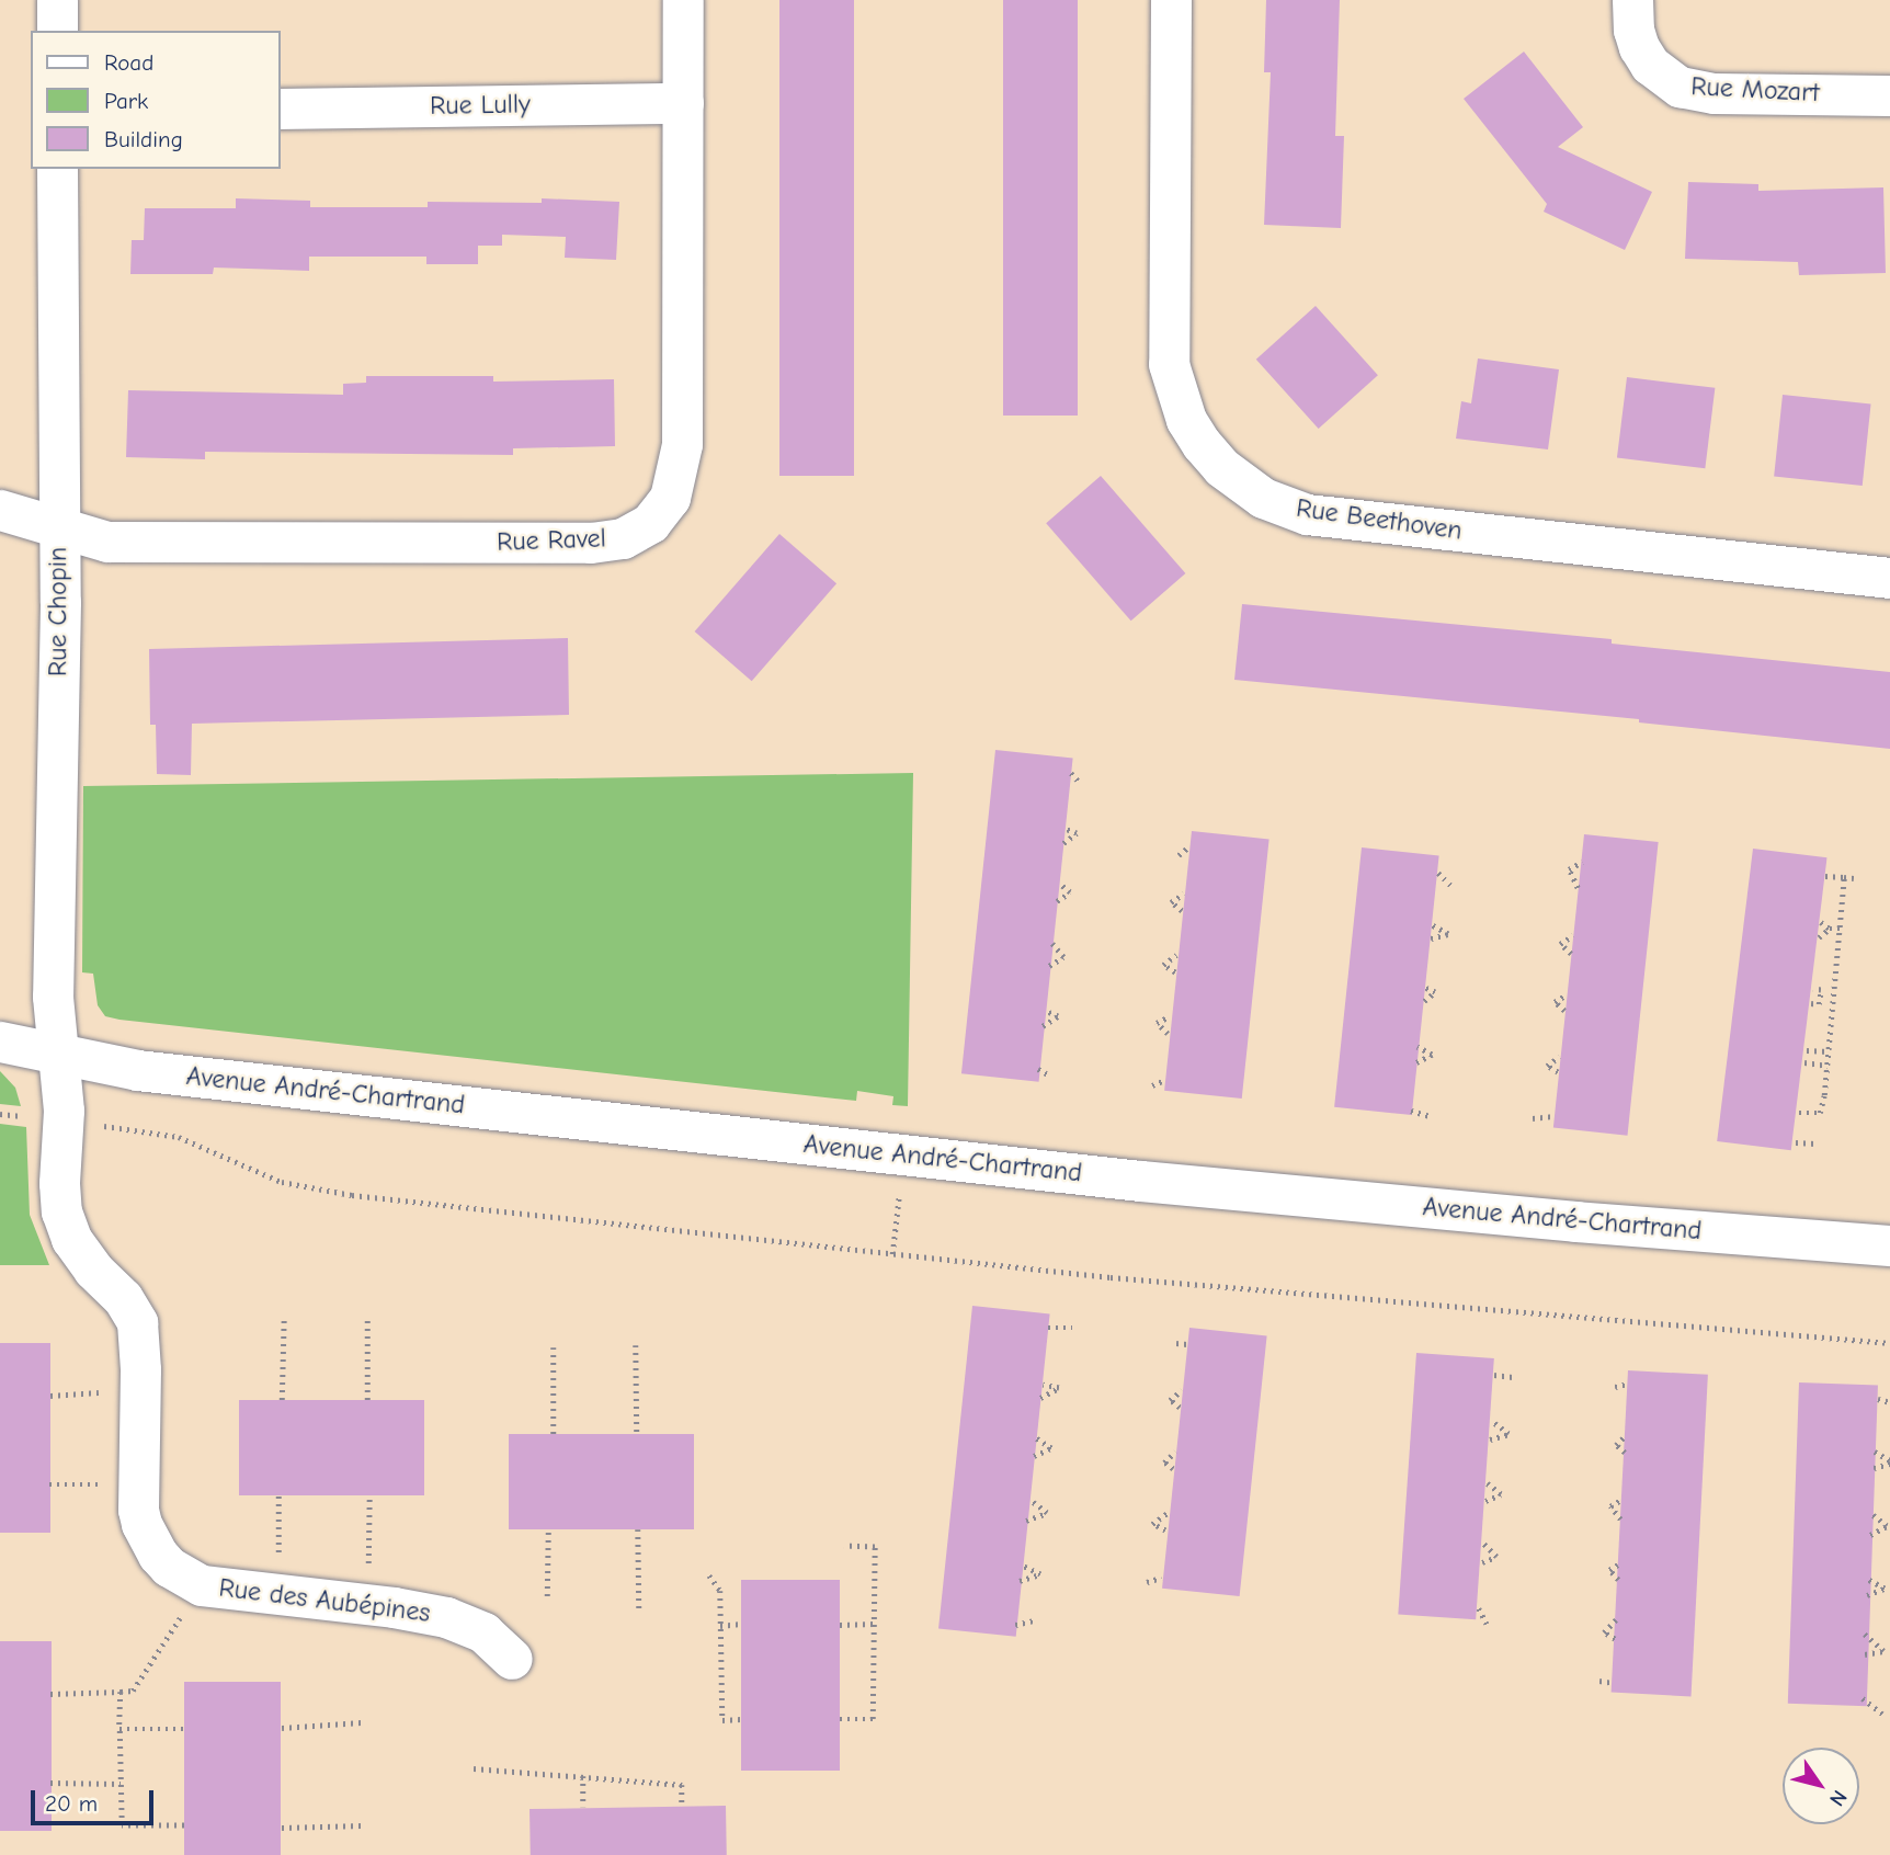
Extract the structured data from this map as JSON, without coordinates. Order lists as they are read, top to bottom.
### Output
{
  "streets": {
    "street": [
      "Rue Mozart",
      "Rue Lully",
      "Rue Beethoven",
      "Rue Ravel",
      "Rue Chopin",
      "Avenue André-Chartrand",
      "Rue des Aubépines"
    ]
  },
  "crossings": [
    ["Rue Lully", "Rue Ravel"],
    ["Rue Ravel", "Rue Chopin"],
    ["Rue Chopin", "Avenue André-Chartrand"],
    ["Rue Chopin", "Rue des Aubépines"],
    ["Avenue André-Chartrand", "Rue des Aubépines"]
  ],
  "legend": ["Road", "Park", "Building"],
  "scale_bar": "20 m",
  "north": "bottom right"
}
